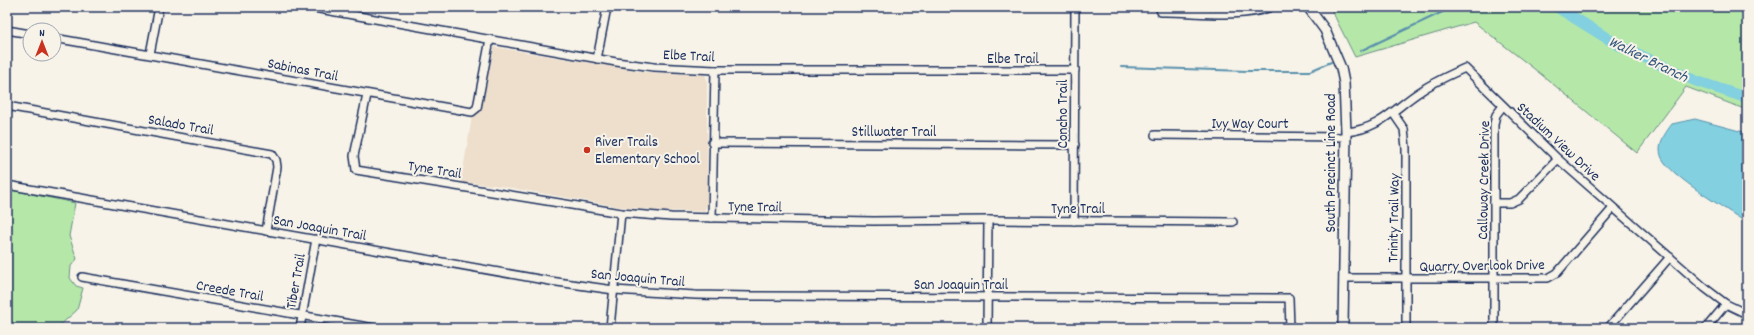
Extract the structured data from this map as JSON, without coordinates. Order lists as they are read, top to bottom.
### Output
{
  "streets": {
    "main road": ["South Precinct Line Road"],
    "street": [
      "Elbe Trail",
      "Sabinas Trail",
      "Concho Trail",
      "Ivy Way Court",
      "Salado Trail",
      "Stillwater Trail",
      "Stadium View Drive",
      "Tyne Trail",
      "Calloway Creek Drive",
      "Trinity Trail Way",
      "San Joaquin Trail",
      "Quarry Overlook Drive",
      "Tiber Trail",
      "Creede Trail"
    ]
  },
  "crossings": [
    ["Elbe Trail", "Sabinas Trail"],
    ["Elbe Trail", "Concho Trail"],
    ["Sabinas Trail", "Tyne Trail"],
    ["Concho Trail", "Stillwater Trail"],
    ["Concho Trail", "Tyne Trail"],
    ["Ivy Way Court", "Stadium View Drive"],
    ["Ivy Way Court", "South Precinct Line Road"],
    ["Salado Trail", "San Joaquin Trail"],
    ["Stadium View Drive", "South Precinct Line Road"],
    ["Stadium View Drive", "Calloway Creek Drive"],
    ["Stadium View Drive", "Trinity Trail Way"],
    ["Stadium View Drive", "Quarry Overlook Drive"],
    ["South Precinct Line Road", "Quarry Overlook Drive"],
    ["Calloway Creek Drive", "Quarry Overlook Drive"],
    ["Trinity Trail Way", "Quarry Overlook Drive"],
    ["San Joaquin Trail", "Tiber Trail"],
    ["Tiber Trail", "Creede Trail"]
  ],
  "water": ["Walker Branch"],
  "places": ["River Trails Elementary School"],
  "north": "top"
}
